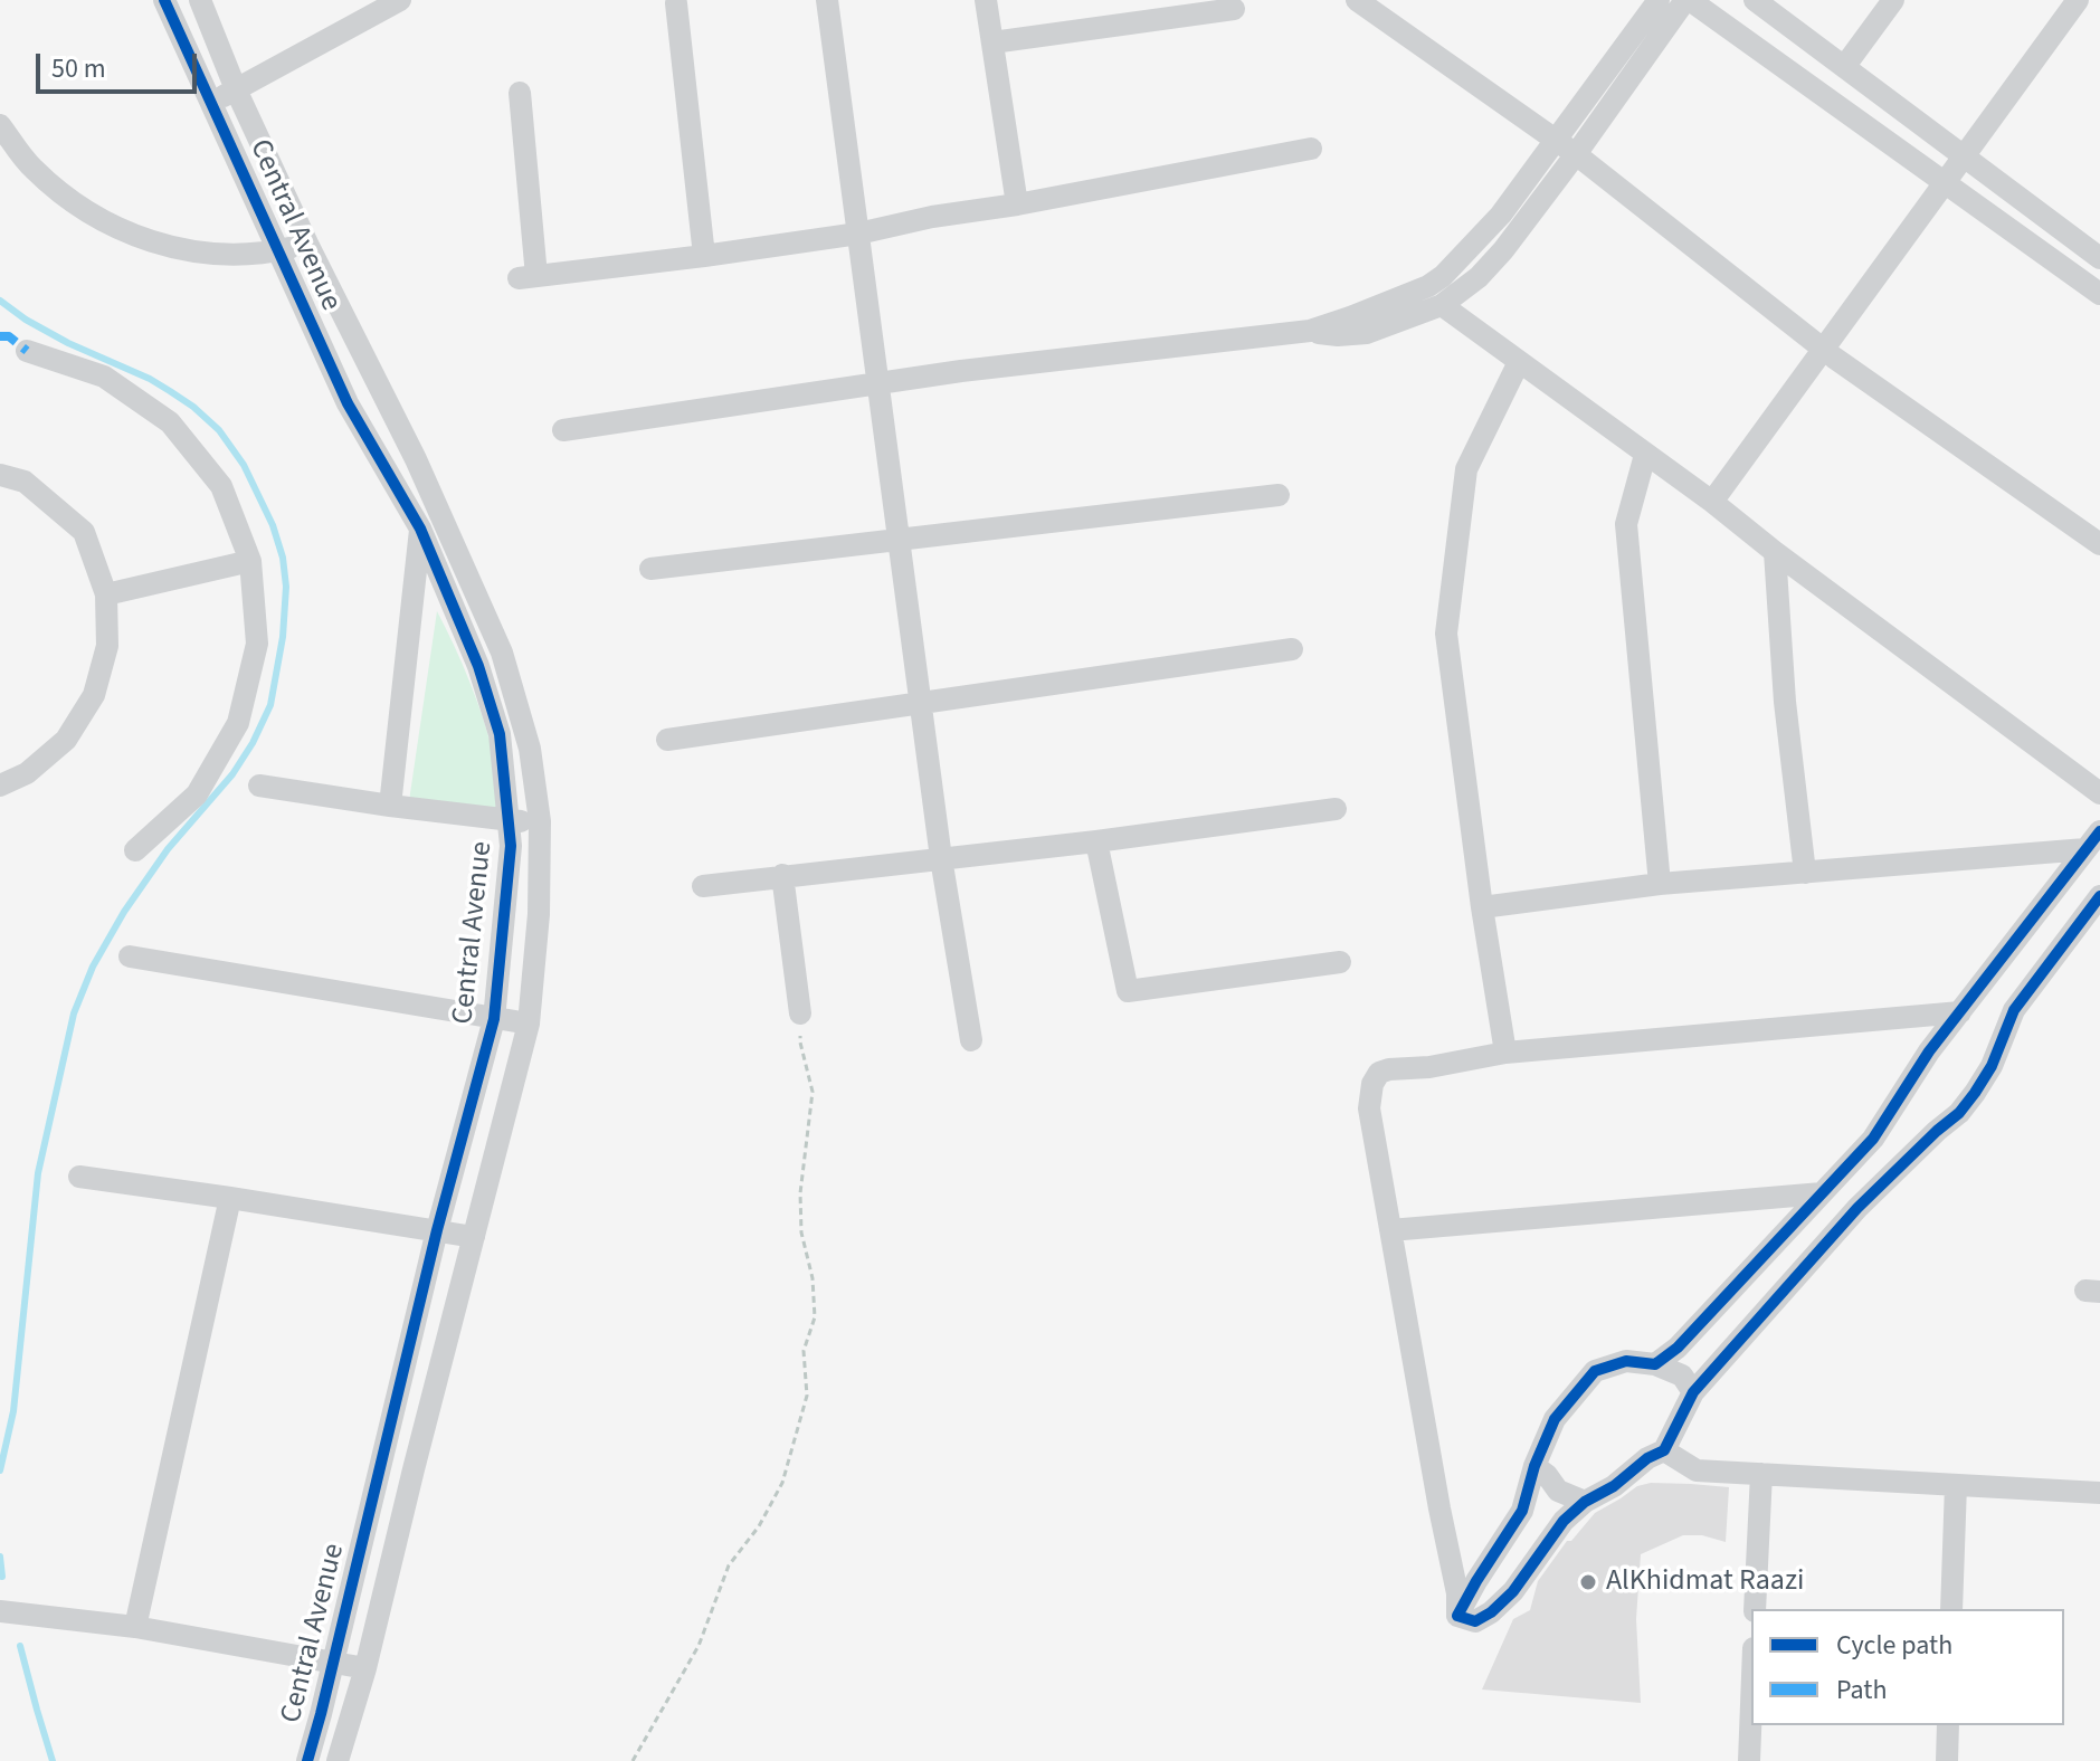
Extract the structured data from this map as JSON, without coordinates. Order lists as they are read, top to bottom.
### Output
{
  "streets": {
    "street": ["Central Avenue"]
  },
  "places": ["AlKhidmat Raazi"],
  "legend": ["Cycle path", "Path"],
  "scale_bar": "50 m"
}
